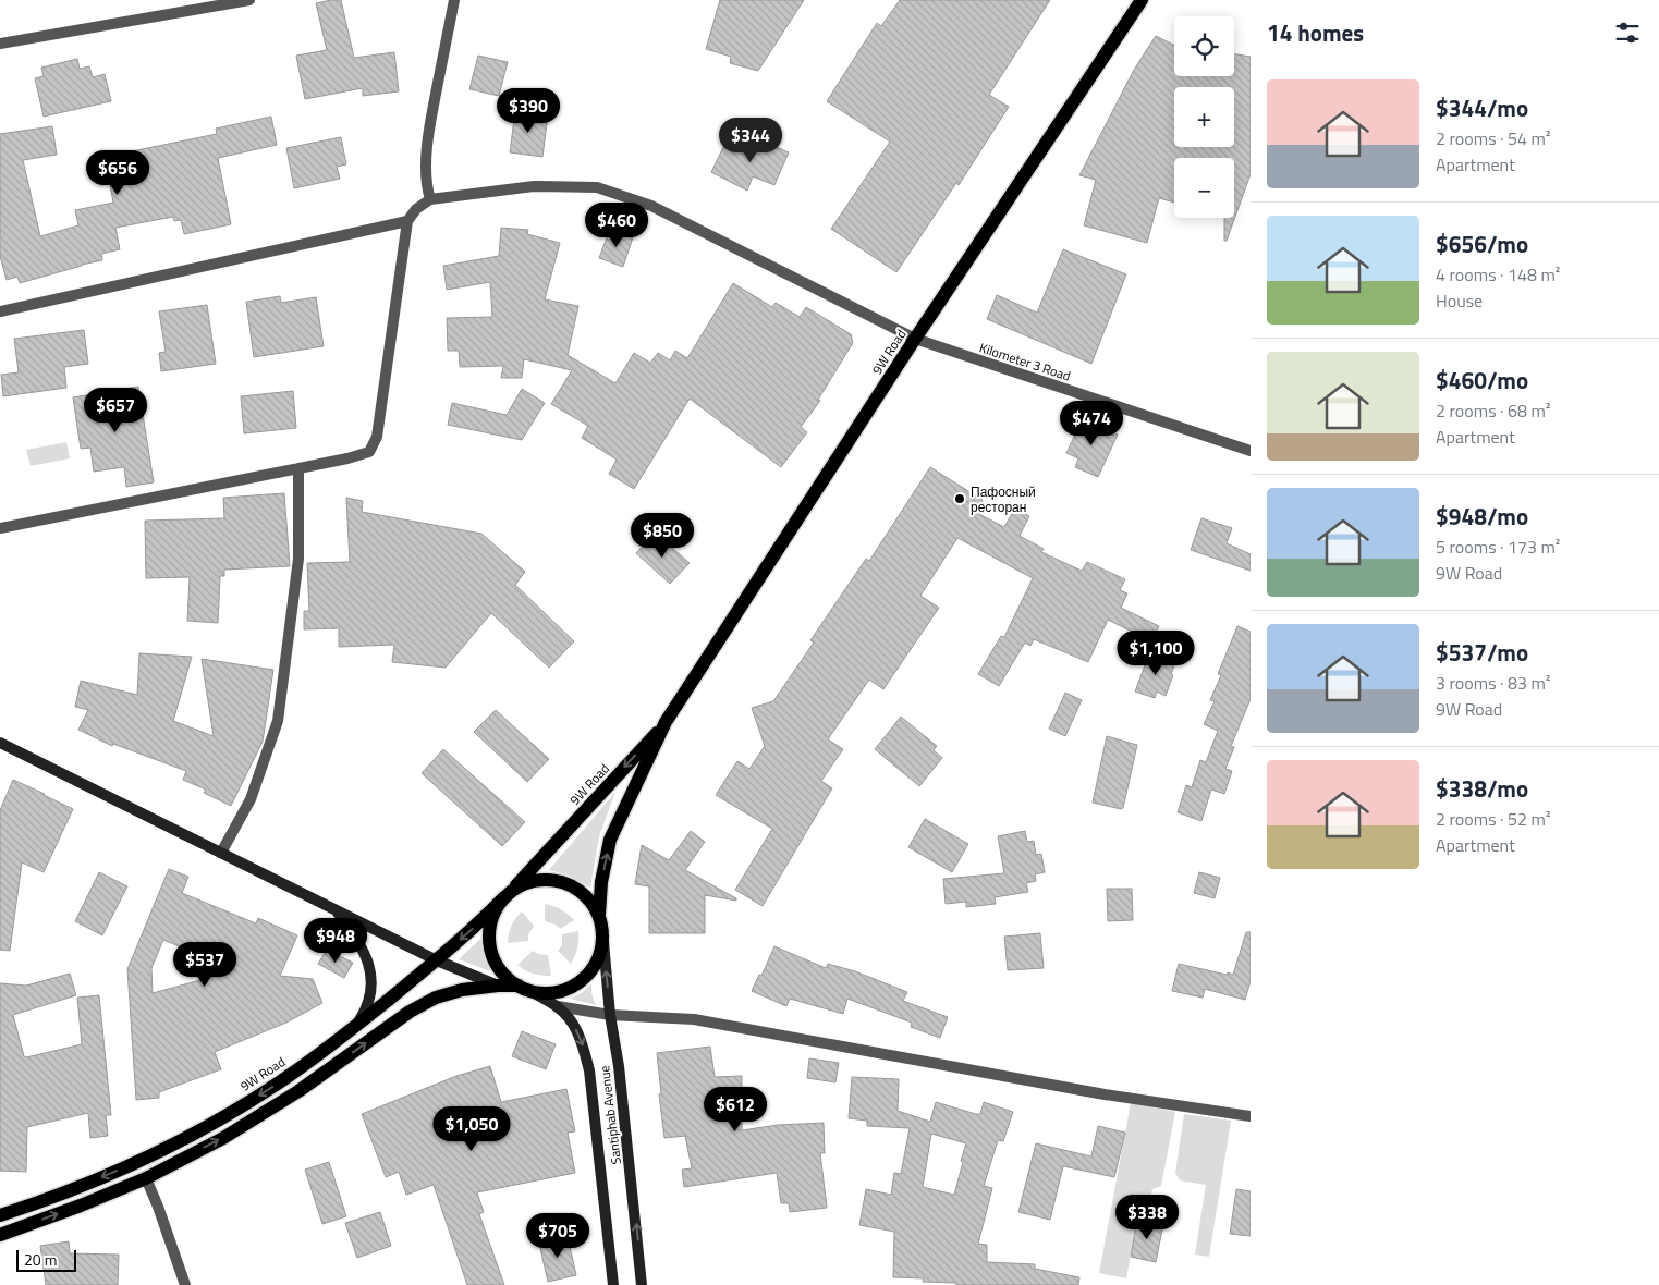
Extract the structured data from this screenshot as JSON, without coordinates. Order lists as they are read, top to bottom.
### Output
{
  "streets": {
    "main road": ["9W Road"],
    "street": ["Kilometer 3 Road", "Santiphab Avenue"]
  },
  "crossings": [
    ["9W Road", "Kilometer 3 Road"],
    ["9W Road", "Santiphab Avenue"]
  ],
  "places": ["Пафосный ресторан"],
  "scale_bar": "20 m",
  "page": {
    "heading": "14 homes",
    "map_buttons": ["+", "−"],
    "list": [
      {
        "name": "$344/mo",
        "note": "2 rooms · 54 m² · Apartment"
      },
      {
        "name": "$656/mo",
        "note": "4 rooms · 148 m² · House"
      },
      {
        "name": "$460/mo",
        "note": "2 rooms · 68 m² · Apartment"
      },
      {
        "name": "$948/mo",
        "note": "5 rooms · 173 m² · 9W Road"
      },
      {
        "name": "$537/mo",
        "note": "3 rooms · 83 m² · 9W Road"
      },
      {
        "name": "$338/mo",
        "note": "2 rooms · 52 m² · Apartment"
      }
    ],
    "price": [
      "$390",
      "$344",
      "$656",
      "$460",
      "$657",
      "$474",
      "$850",
      "$1,100",
      "$948",
      "$537",
      "$612",
      "$1,050",
      "$338",
      "$705"
    ],
    "scale": "20 m"
  }
}
